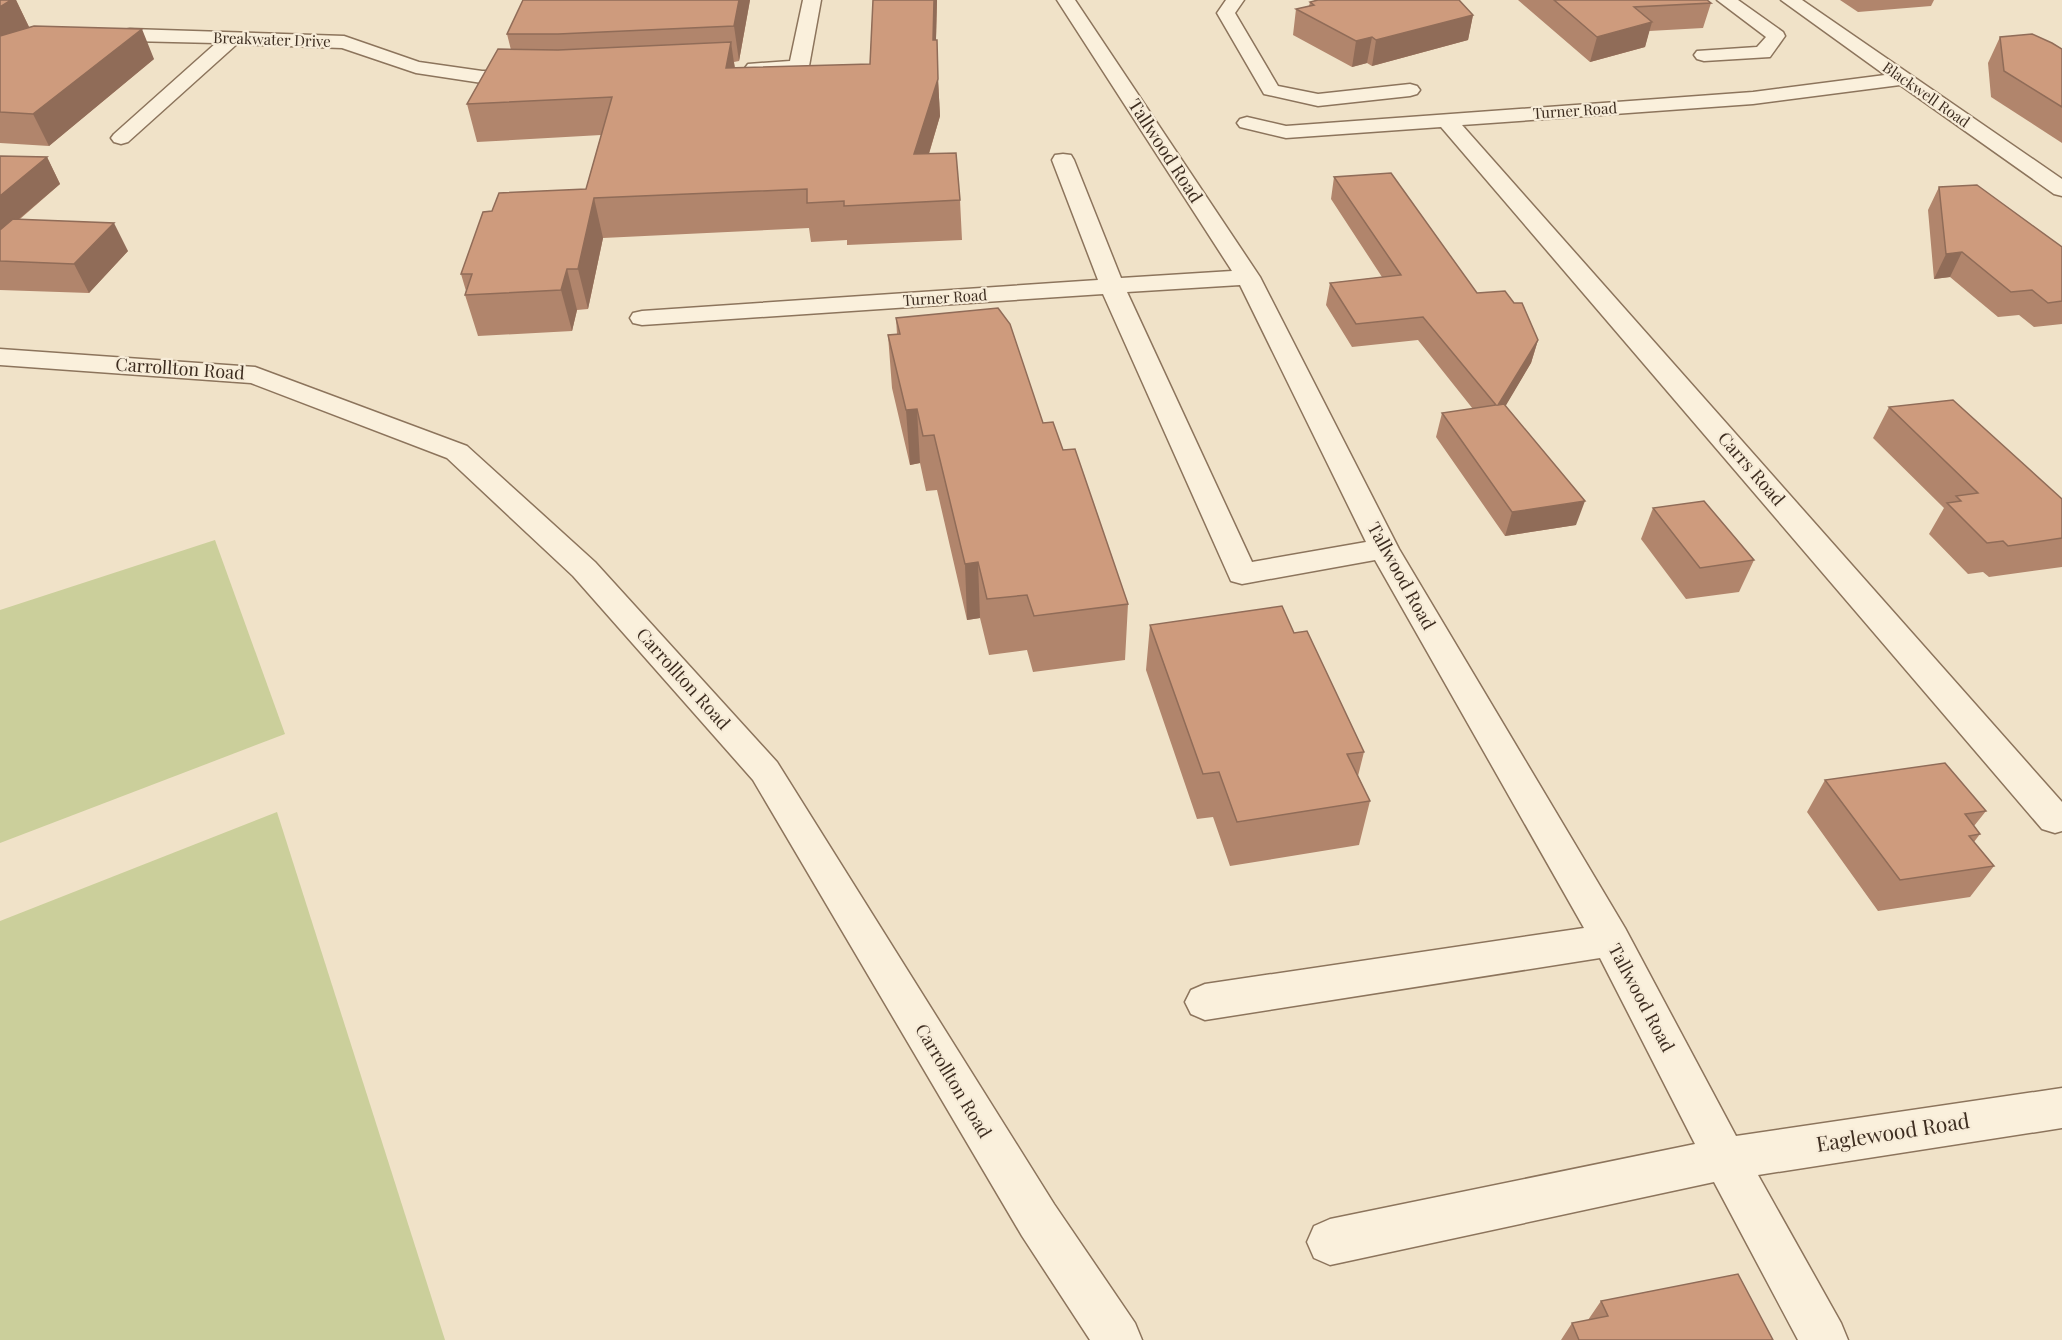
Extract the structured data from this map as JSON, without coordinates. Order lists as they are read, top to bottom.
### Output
{
  "streets": {
    "street": [
      "Breakwater Drive",
      "Blackwell Road",
      "Turner Road",
      "Tallwood Road",
      "Carrollton Road",
      "Carrs Road",
      "Eaglewood Road"
    ]
  },
  "crossings": [
    ["Blackwell Road", "Turner Road"],
    ["Turner Road", "Tallwood Road"],
    ["Turner Road", "Carrs Road"],
    ["Tallwood Road", "Eaglewood Road"]
  ]
}
